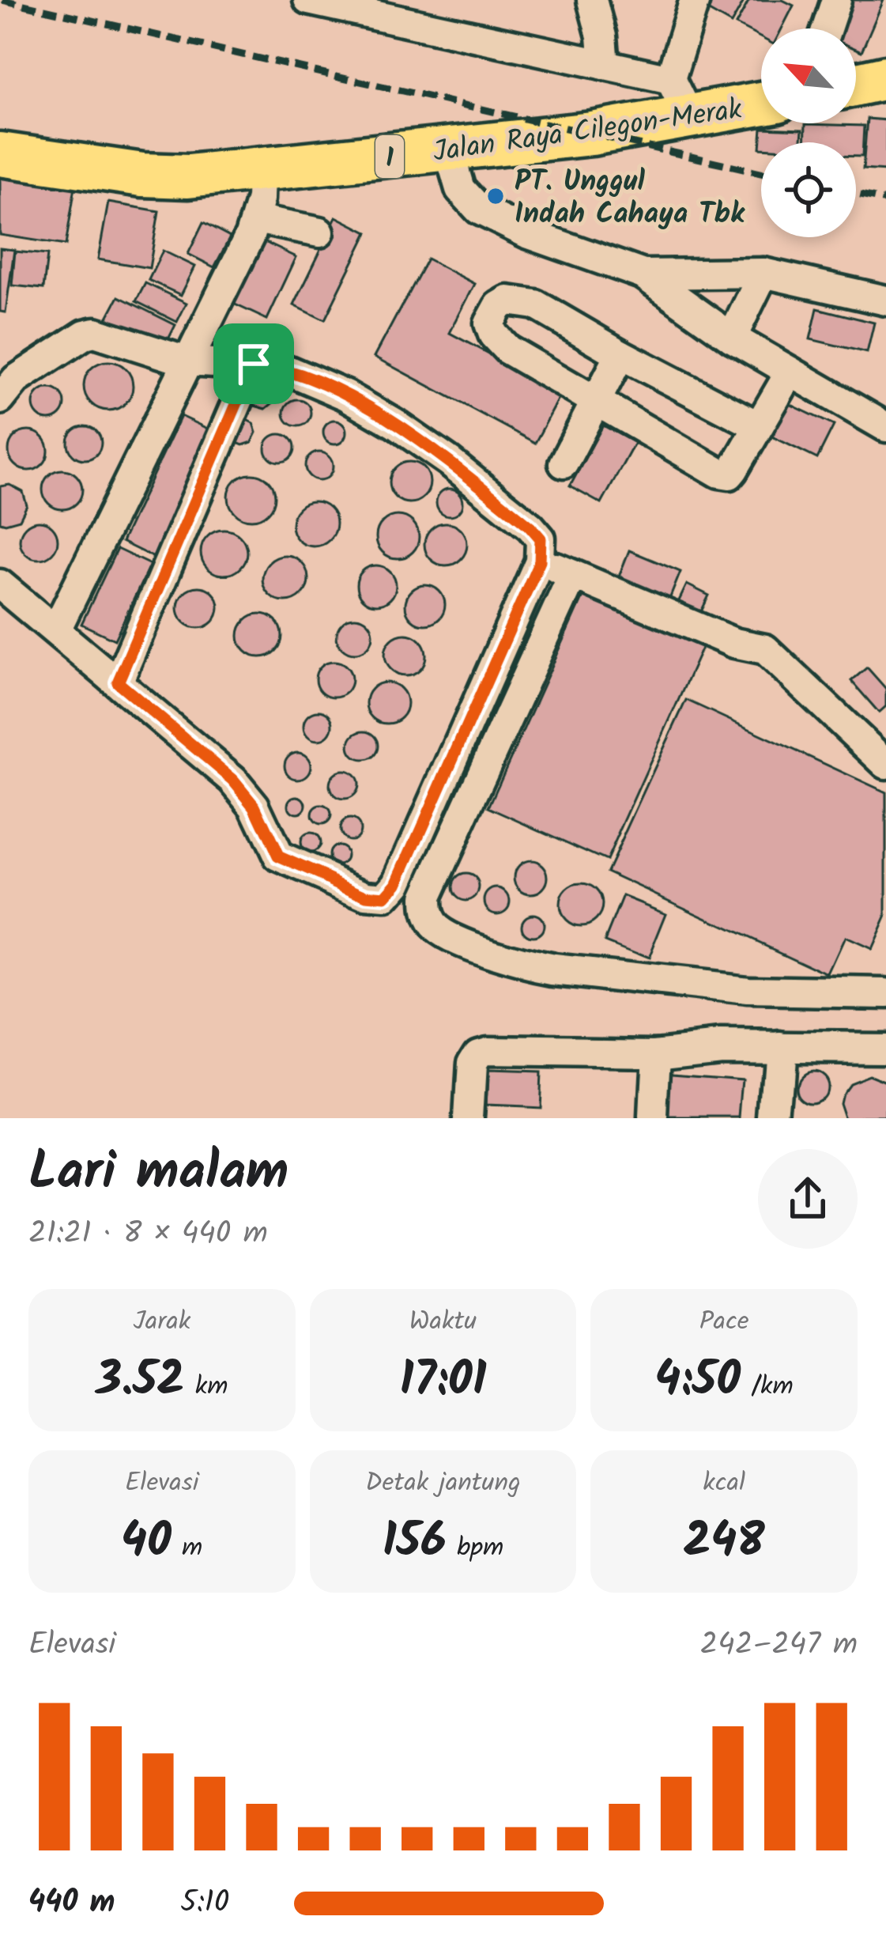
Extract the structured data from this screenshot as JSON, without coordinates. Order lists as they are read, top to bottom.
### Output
{
  "streets": {
    "highway": ["Jalan Raya Cilegon-Merak", "1"]
  },
  "places": ["PT. Unggul Indah Cahaya Tbk"],
  "north": "top left",
  "page": {
    "heading": ["Lari malam", "21:21 · 8 × 440 m"],
    "stats": [
      ["Jarak", "3.52 km"],
      ["Waktu", "17:01"],
      ["Pace", "4:50 /km"],
      ["Elevasi", "40 m"],
      ["Detak jantung", "156 bpm"],
      ["kcal", "248"]
    ],
    "chart": ["Elevasi", "242–247 m"],
    "list": [
      {
        "name": "440 m",
        "note": "5:10"
      }
    ]
  }
}
